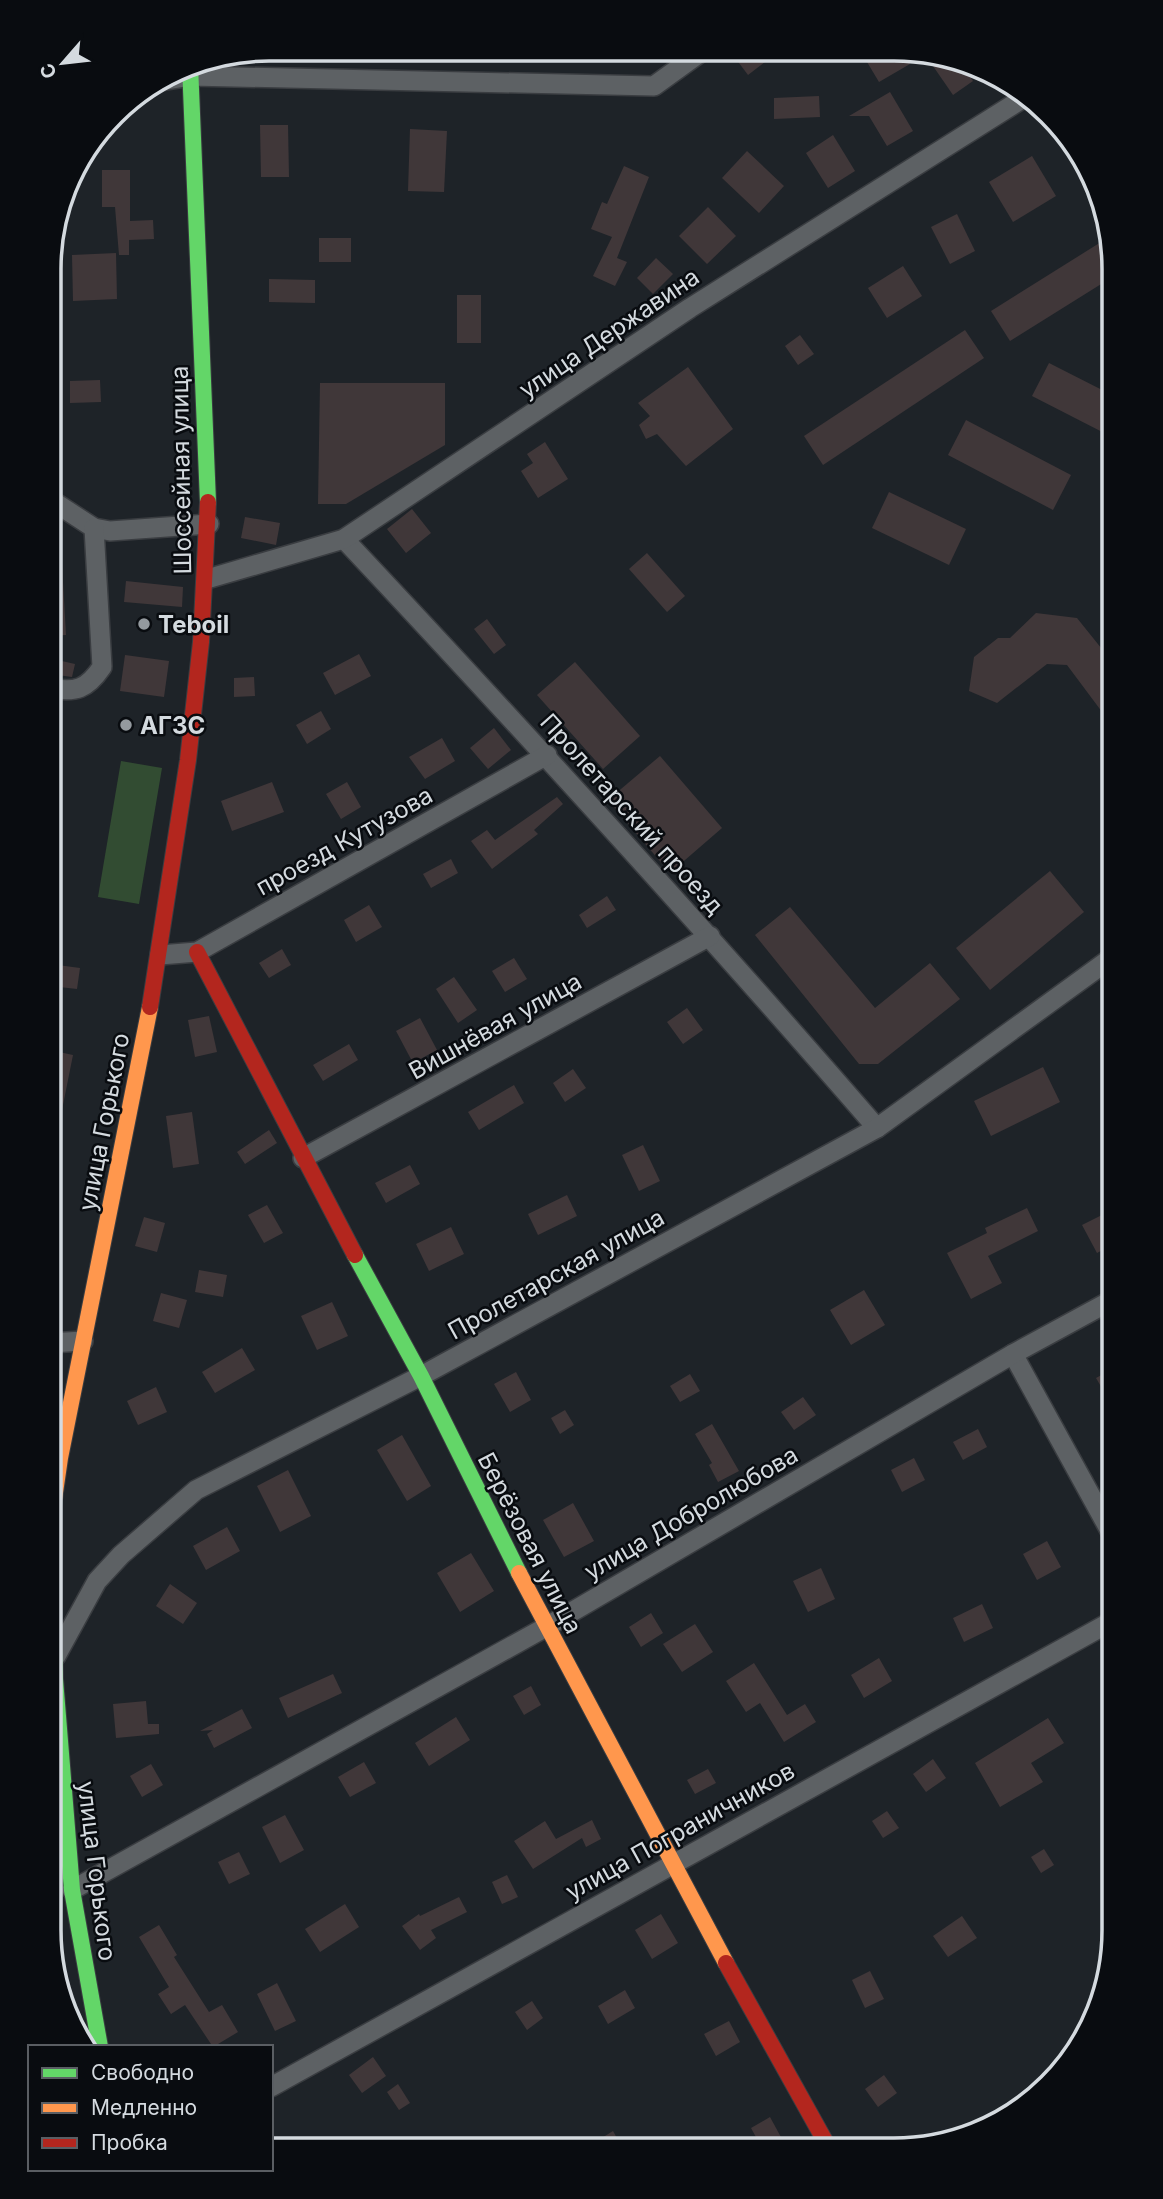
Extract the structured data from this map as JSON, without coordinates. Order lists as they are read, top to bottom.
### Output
{
  "streets": {
    "main road": ["Шоссейная улица", "улица Горького", "Берёзовая улица"],
    "street": [
      "улица Державина",
      "Пролетарский проезд",
      "проезд Кутузова",
      "Вишнёвая улица",
      "Пролетарская улица",
      "улица Добролюбова",
      "улица Пограничников"
    ]
  },
  "crossings": [
    ["улица Державина", "Шоссейная улица"],
    ["улица Державина", "Пролетарский проезд"],
    ["Шоссейная улица", "проезд Кутузова"],
    ["Шоссейная улица", "улица Горького"],
    ["Пролетарский проезд", "проезд Кутузова"],
    ["Пролетарский проезд", "Вишнёвая улица"],
    ["Пролетарский проезд", "Пролетарская улица"],
    ["проезд Кутузова", "улица Горького"],
    ["проезд Кутузова", "Берёзовая улица"],
    ["Вишнёвая улица", "Берёзовая улица"],
    ["улица Горького", "улица Добролюбова"],
    ["Пролетарская улица", "Берёзовая улица"],
    ["улица Добролюбова", "Берёзовая улица"],
    ["Берёзовая улица", "улица Пограничников"]
  ],
  "places": ["Teboil", "АГЗС"],
  "legend": ["Свободно", "Медленно", "Пробка"],
  "north": "bottom left"
}
